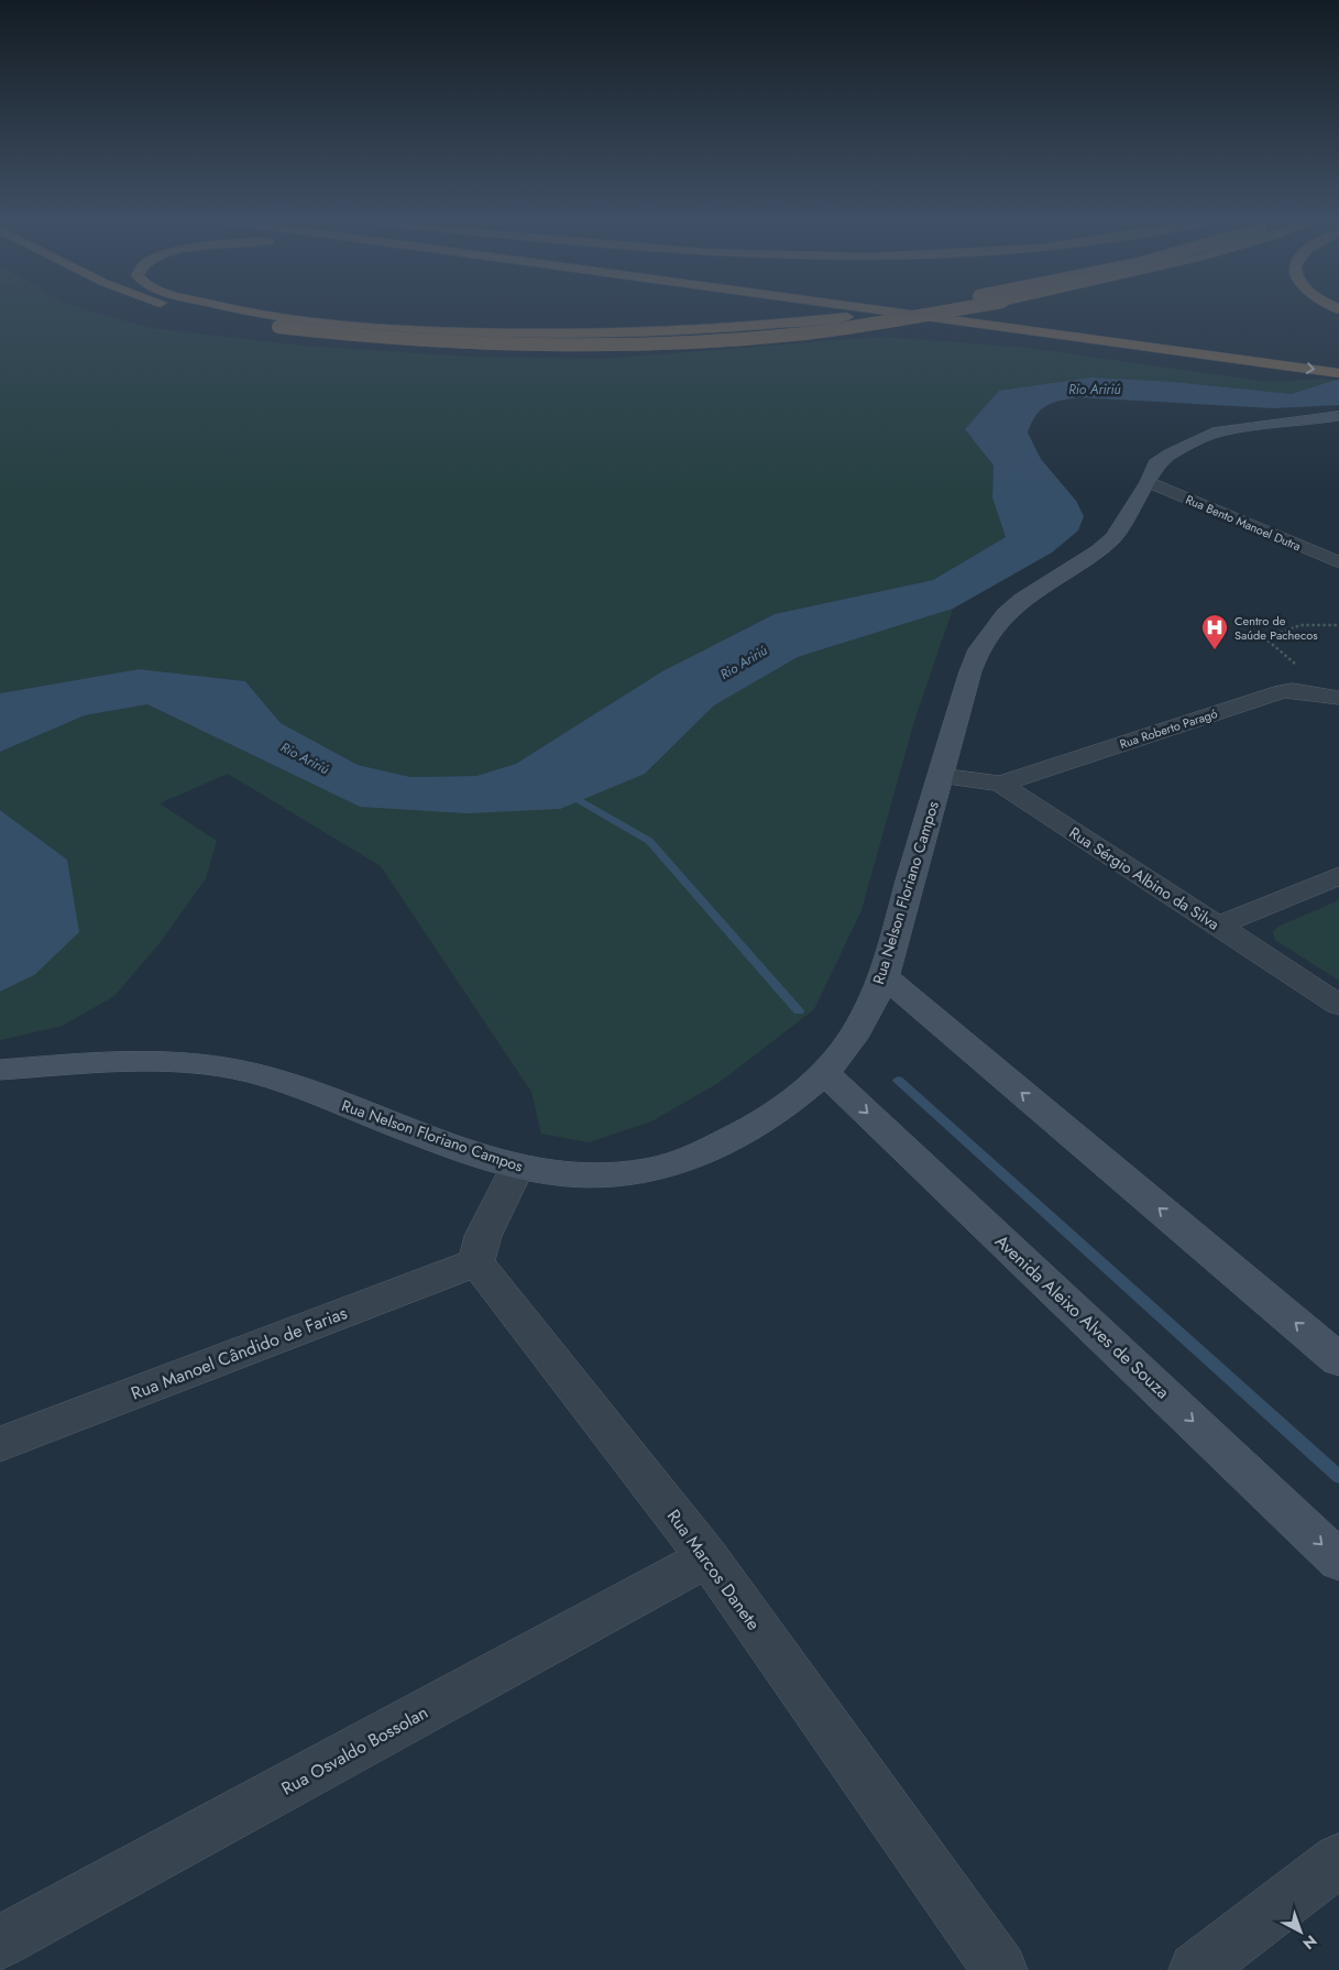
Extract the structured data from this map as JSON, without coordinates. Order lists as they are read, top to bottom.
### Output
{
  "streets": {
    "main road": ["Rua Nelson Floriano Campos", "Avenida Aleixo Alves de Souza"],
    "street": [
      "Rua Bento Manoel Dutra",
      "Rua Roberto Paragó",
      "Rua Sérgio Albino da Silva",
      "Rua Manoel Cândido de Farias",
      "Rua Marcos Danete",
      "Rua Osvaldo Bossolan"
    ]
  },
  "crossings": [
    ["Rua Bento Manoel Dutra", "Rua Nelson Floriano Campos"],
    ["Rua Roberto Paragó", "Rua Sérgio Albino da Silva"],
    ["Rua Sérgio Albino da Silva", "Rua Nelson Floriano Campos"],
    ["Rua Nelson Floriano Campos", "Avenida Aleixo Alves de Souza"],
    ["Rua Manoel Cândido de Farias", "Rua Marcos Danete"],
    ["Rua Marcos Danete", "Rua Osvaldo Bossolan"]
  ],
  "water": ["Rio Aririú"],
  "places": {
    "hospital": ["Centro de Saúde Pachecos"]
  },
  "north": "bottom right"
}
